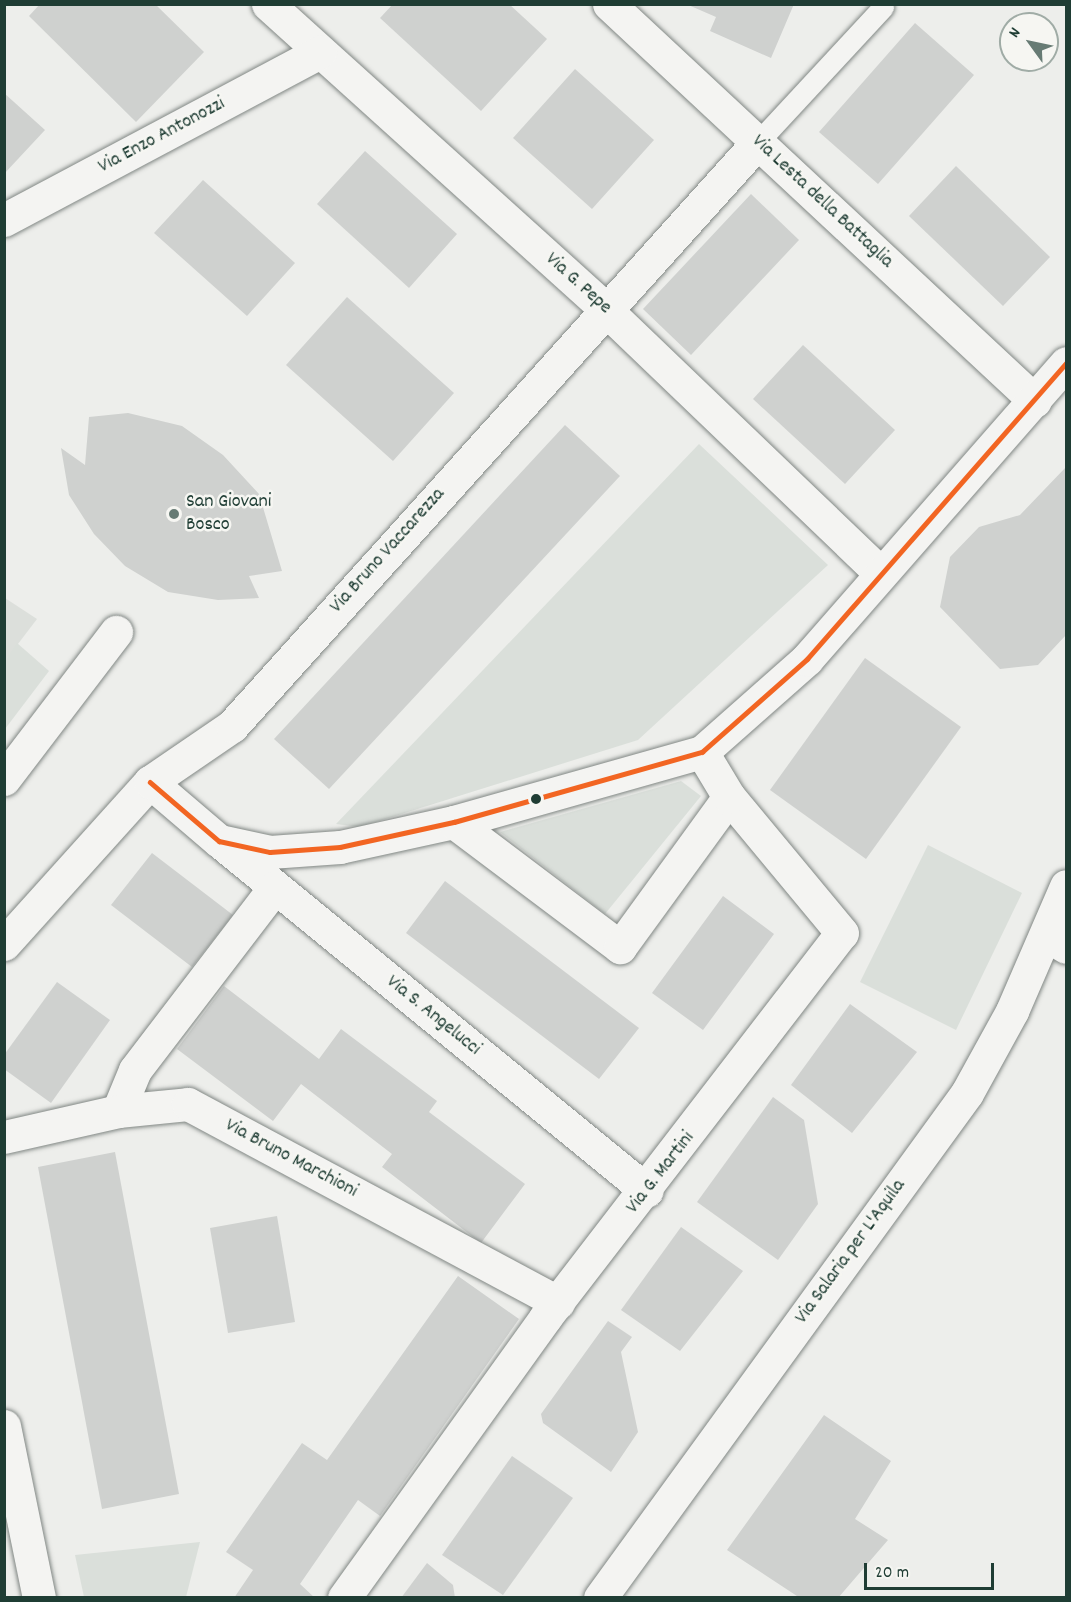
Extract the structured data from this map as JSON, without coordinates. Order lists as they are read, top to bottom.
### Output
{
  "streets": {
    "street": [
      "Via Enzo Antonozzi",
      "Via Lesta della Battaglia",
      "Via G. Pepe",
      "Via Bruno Vaccarezza",
      "Via S. Angelucci",
      "Via Bruno Marchioni",
      "Via G. Martini",
      "Via Salaria per L'Aquila"
    ]
  },
  "crossings": [
    ["Via Enzo Antonozzi", "Via G. Pepe"],
    ["Via Lesta della Battaglia", "Via Bruno Vaccarezza"],
    ["Via G. Pepe", "Via Bruno Vaccarezza"],
    ["Via Bruno Vaccarezza", "Via S. Angelucci"],
    ["Via S. Angelucci", "Via G. Martini"],
    ["Via Bruno Marchioni", "Via G. Martini"]
  ],
  "places": ["San Giovani Bosco"],
  "scale_bar": "20 m",
  "north": "top left"
}
